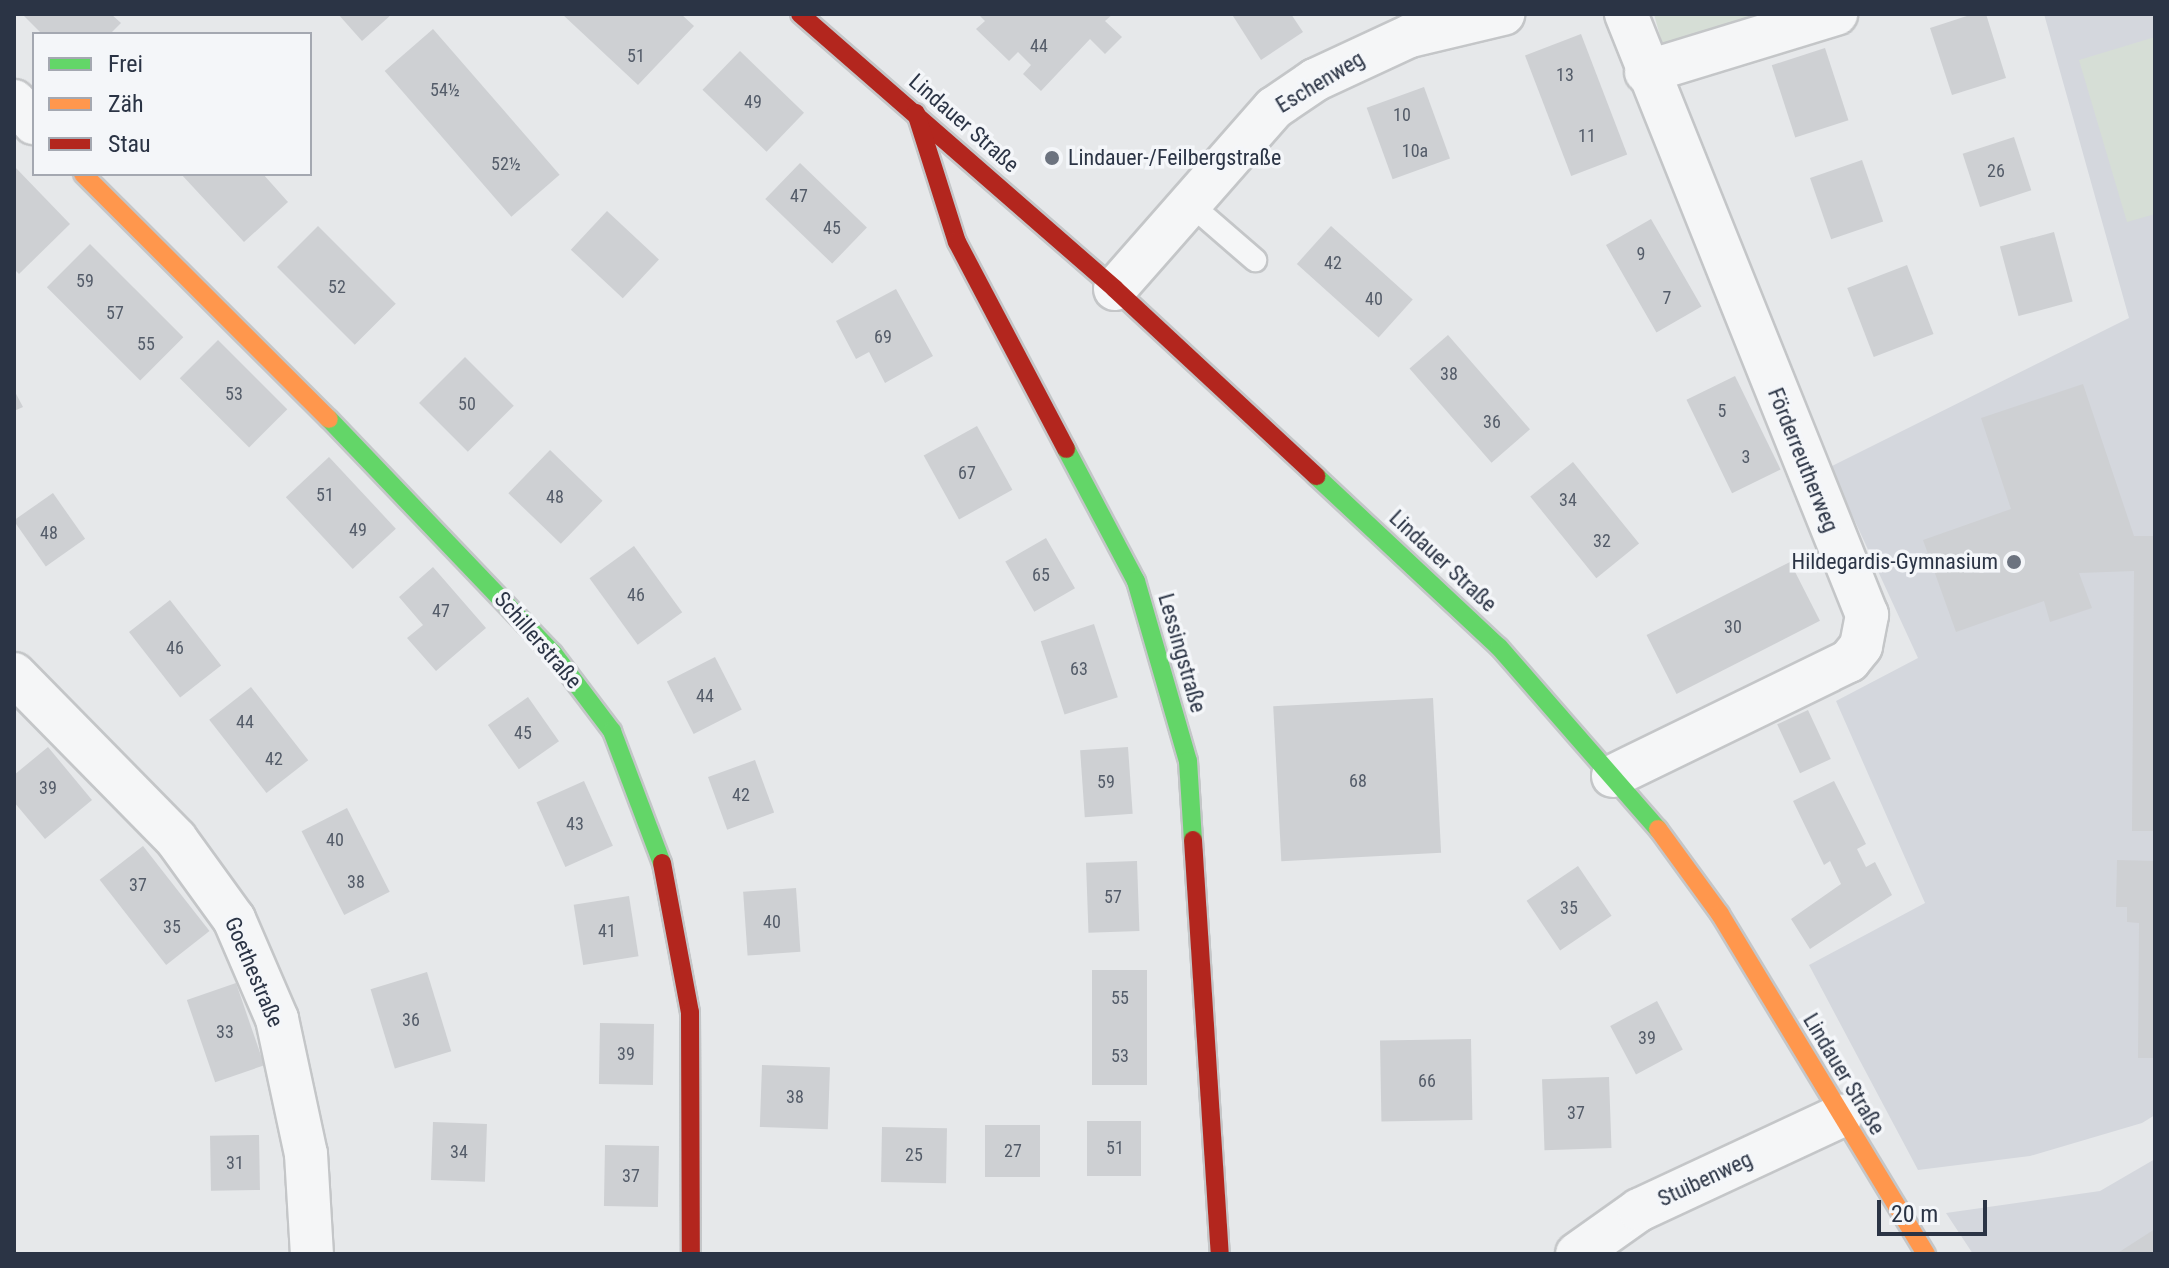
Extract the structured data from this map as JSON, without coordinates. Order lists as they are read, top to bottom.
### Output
{
  "streets": {
    "street": [
      "Eschenweg",
      "Lindauer Straße",
      "Förderreutherweg",
      "Schillerstraße",
      "Lessingstraße",
      "Goethestraße",
      "Stuibenweg"
    ]
  },
  "crossings": [
    ["Eschenweg", "Lindauer Straße"],
    ["Lindauer Straße", "Förderreutherweg"],
    ["Lindauer Straße", "Lessingstraße"],
    ["Lindauer Straße", "Stuibenweg"]
  ],
  "places": ["Lindauer-/Feilbergstraße", "Hildegardis-Gymnasium"],
  "house_numbers": [
    "44",
    "51",
    "13",
    "54½",
    "49",
    "10",
    "11",
    "10a",
    "52½",
    "26",
    "47",
    "45",
    "9",
    "42",
    "59",
    "52",
    "7",
    "40",
    "57",
    "69",
    "55",
    "38",
    "53",
    "50",
    "5",
    "36",
    "3",
    "67",
    "51",
    "48",
    "34",
    "49",
    "48",
    "32",
    "65",
    "46",
    "47",
    "30",
    "46",
    "63",
    "44",
    "44",
    "45",
    "42",
    "68",
    "59",
    "39",
    "42",
    "43",
    "40",
    "38",
    "37",
    "57",
    "35",
    "40",
    "35",
    "41",
    "55",
    "36",
    "33",
    "39",
    "39",
    "53",
    "66",
    "38",
    "37",
    "51",
    "27",
    "34",
    "25",
    "31",
    "37"
  ],
  "legend": ["Frei", "Zäh", "Stau"],
  "scale_bar": "20 m"
}
